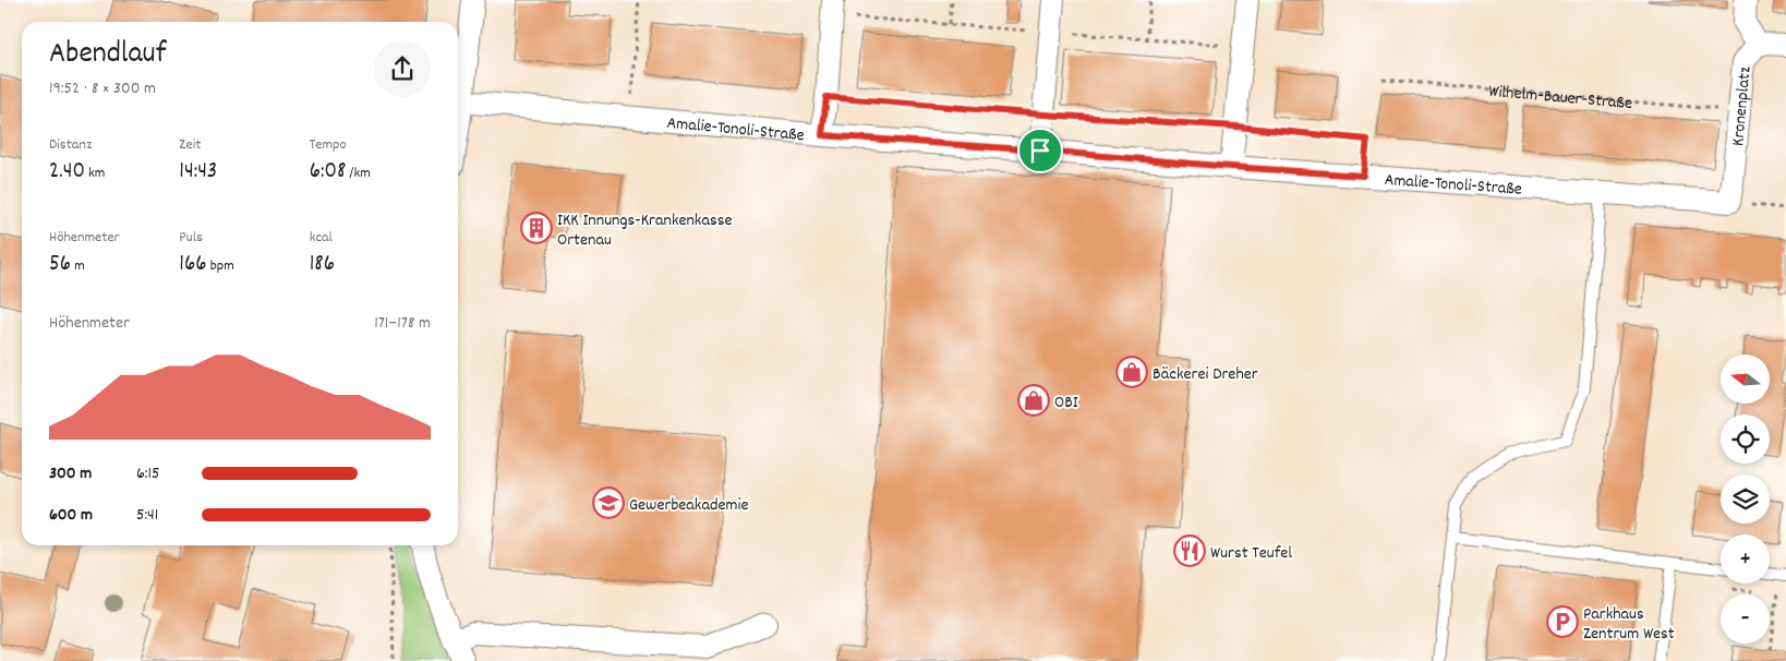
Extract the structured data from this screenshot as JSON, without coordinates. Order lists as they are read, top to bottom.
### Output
{
  "streets": {
    "street": ["Kronenplatz", "Amalie-Tonoli-Straße"],
    "path": ["Wilhelm-Bauer-Straße"]
  },
  "crossings": [
    ["Wilhelm-Bauer-Straße", "Kronenplatz"],
    ["Kronenplatz", "Amalie-Tonoli-Straße"]
  ],
  "places": {
    "building": ["IKK Innungs-Krankenkasse Ortenau"],
    "shop": ["Bäckerei Dreher", "OBI"],
    "school or university": ["Gewerbeakademie"],
    "restaurant": ["Wurst Teufel"],
    "parking": ["Parkhaus Zentrum West"]
  },
  "north": "left",
  "page": {
    "heading": ["Abendlauf", "19:52 · 8 × 300 m"],
    "stats": [
      ["Distanz", "2.40 km"],
      ["Zeit", "14:43"],
      ["Tempo", "6:08 /km"],
      ["Höhenmeter", "56 m"],
      ["Puls", "166 bpm"],
      ["kcal", "186"]
    ],
    "chart": ["Höhenmeter", "171–178 m"],
    "map_buttons": ["+", "−"],
    "list": [
      {
        "name": "300 m",
        "note": "6:15"
      },
      {
        "name": "600 m",
        "note": "5:41"
      }
    ]
  }
}
